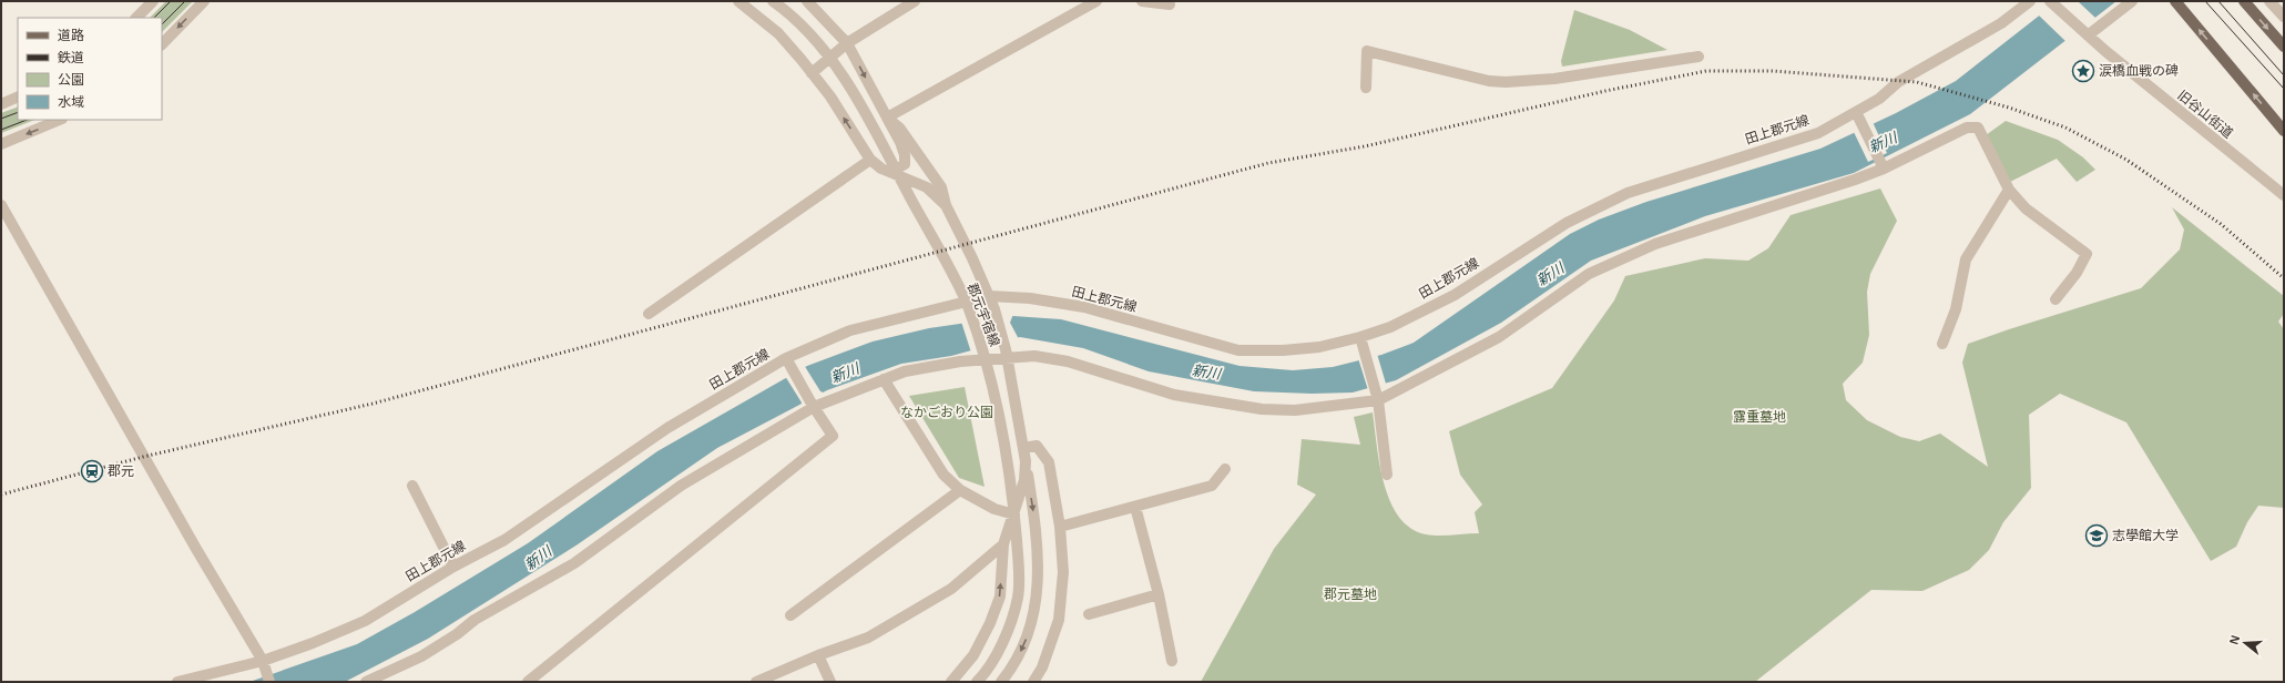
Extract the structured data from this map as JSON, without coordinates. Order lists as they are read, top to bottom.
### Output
{
  "streets": {
    "street": ["旧谷山街道", "田上郡元線", "郡元宇宿線"]
  },
  "water": ["新川"],
  "parks": ["なかごおり公園", "露重墓地", "郡元墓地"],
  "places": {
    "place": ["涙橋血戦の碑"],
    "station": ["郡元"],
    "school or university": ["志學館大学"]
  },
  "legend": [
    "道路",
    "鉄道",
    "公園",
    "水域"
  ],
  "north": "left"
}
